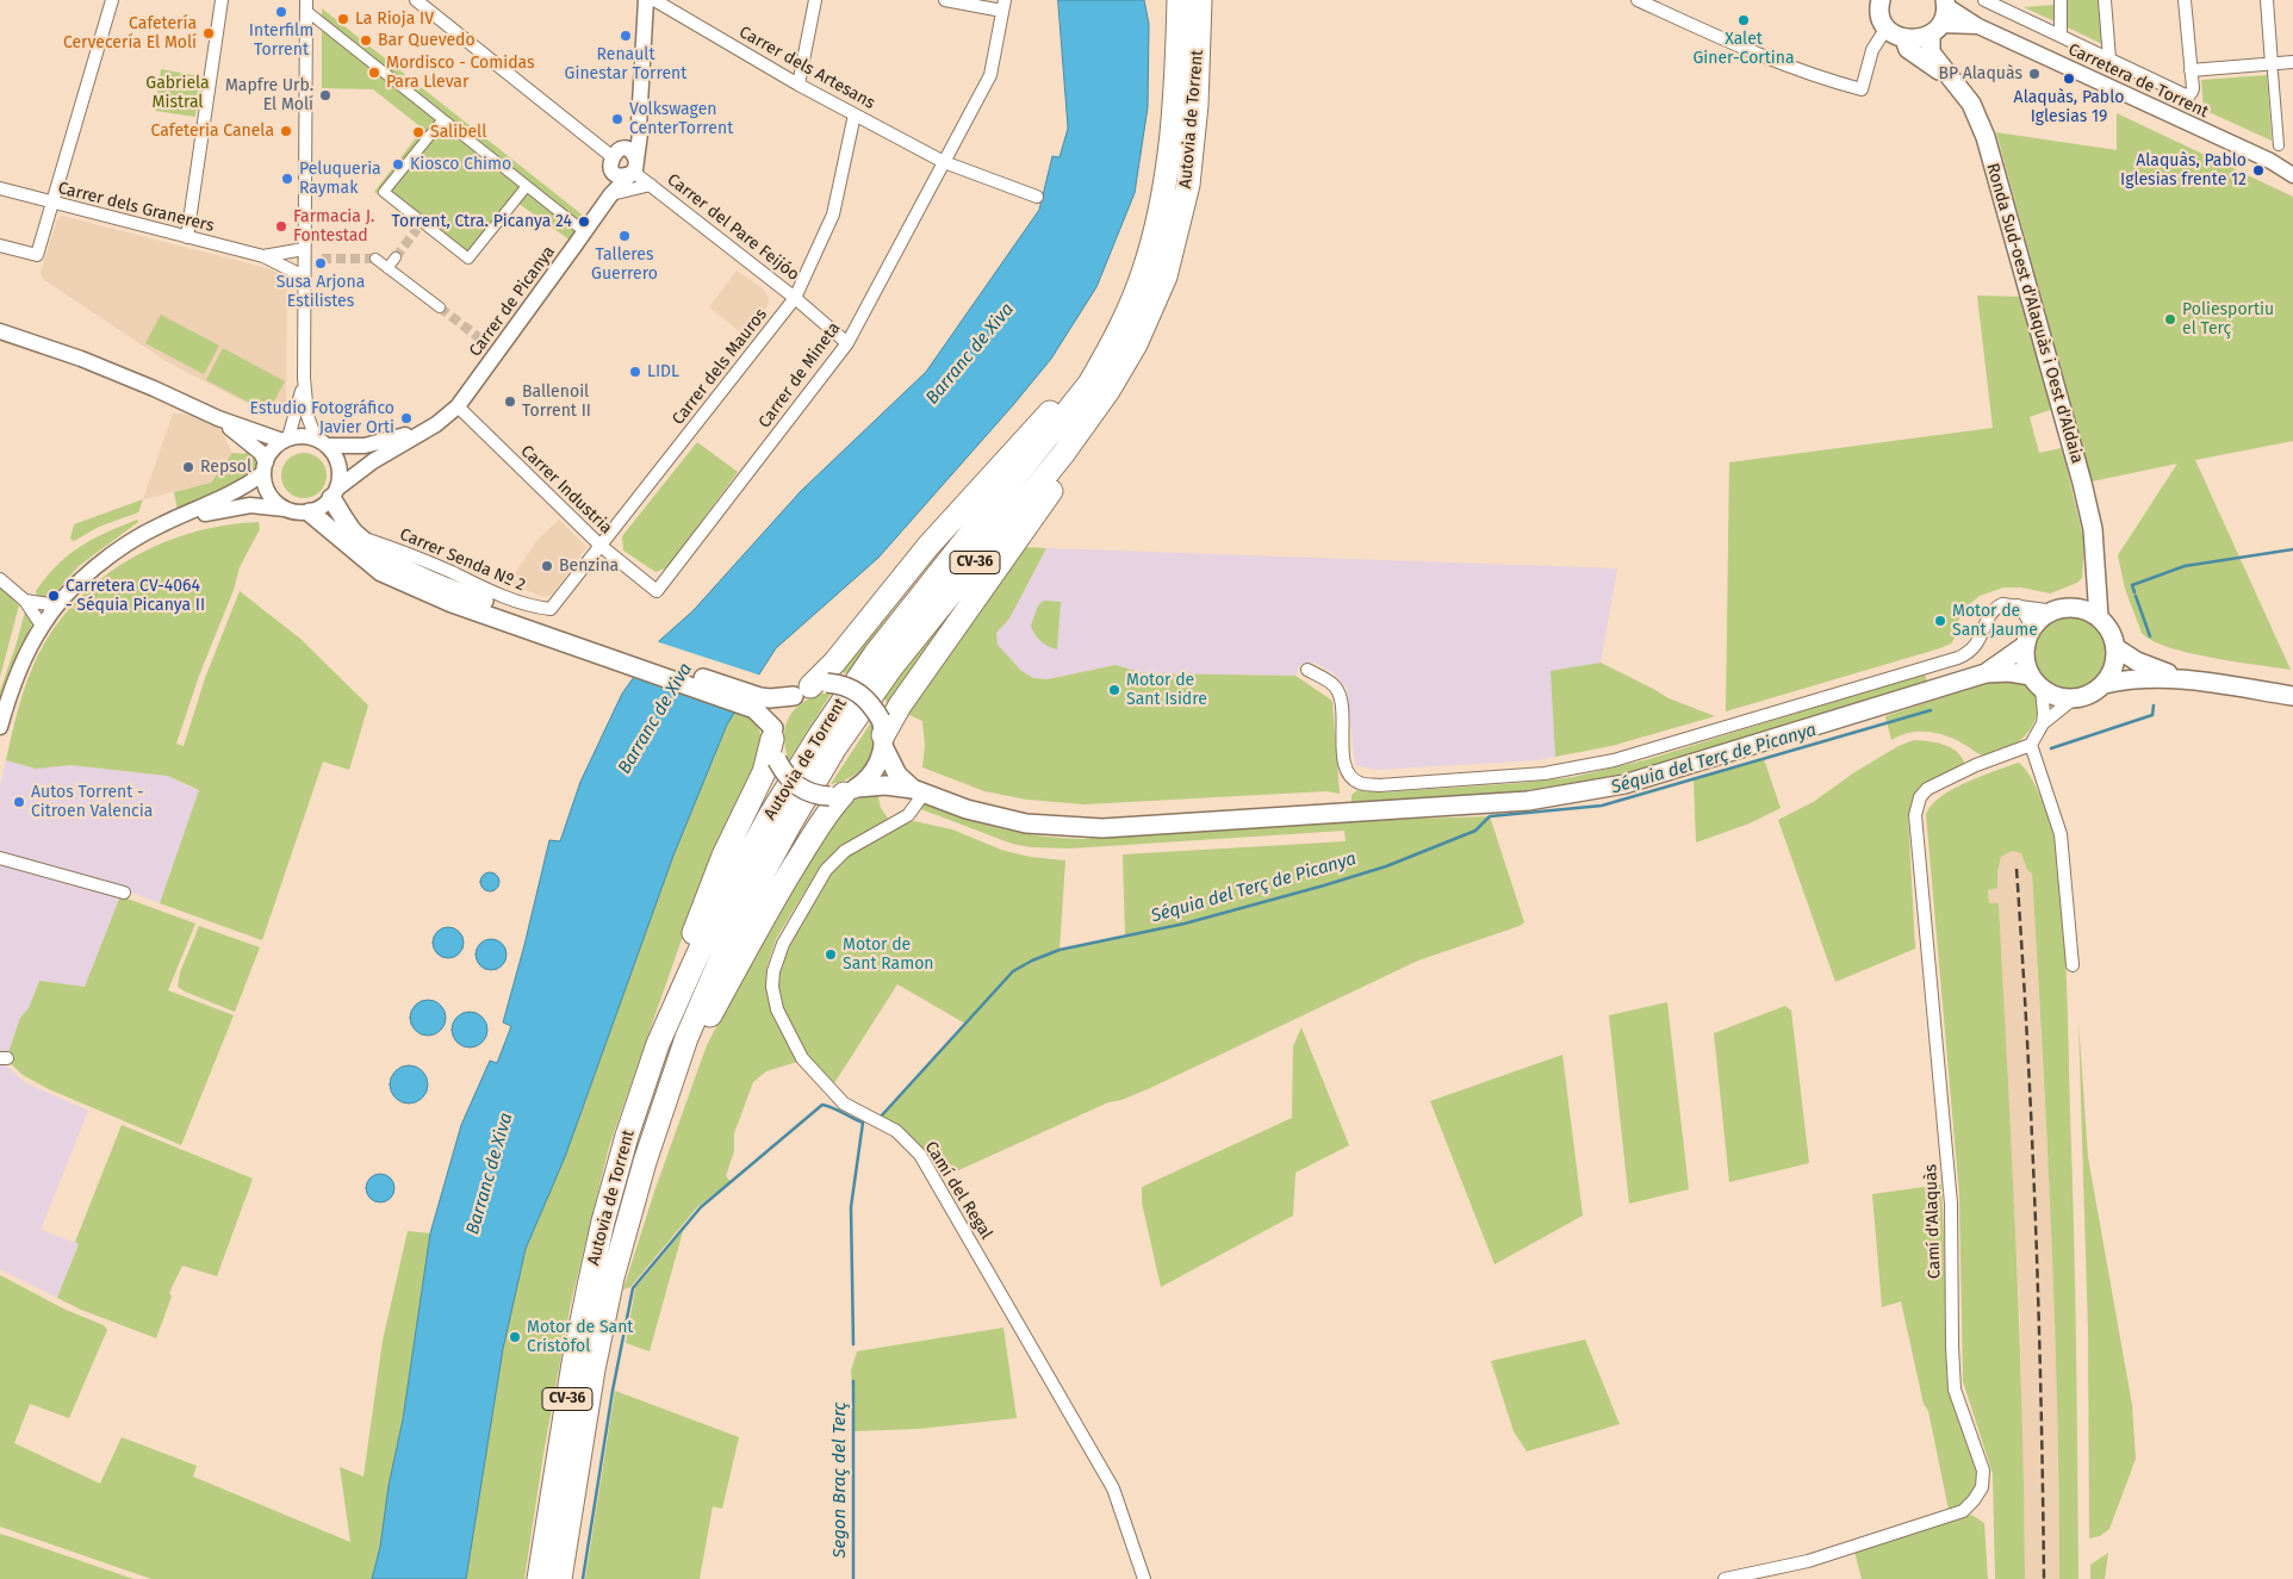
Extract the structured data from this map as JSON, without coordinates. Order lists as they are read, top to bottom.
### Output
{
  "streets": {
    "highway": ["Autovia de Torrent", "CV-36"],
    "main road": ["Ronda Sud-oest d'Alaquàs i Oest d'Aldaia"],
    "street": [
      "Carrer dels Artesans",
      "Carretera de Torrent",
      "Carrer dels Granerers",
      "Carrer del Pare Feijóo",
      "Carrer de Picanya",
      "Carrer dels Mauros",
      "Carrer de Mineta",
      "Carrer Industria",
      "Carrer Senda Nº 2",
      "Camí del Regal",
      "Camí d'Alaquàs"
    ]
  },
  "crossings": [
    ["Carrer dels Artesans", "Carrer dels Mauros"],
    ["Carrer dels Artesans", "Carrer de Mineta"],
    ["Carretera de Torrent", "Ronda Sud-oest d'Alaquàs i Oest d'Aldaia"],
    ["Carrer del Pare Feijóo", "Carrer de Picanya"],
    ["Carrer del Pare Feijóo", "Carrer dels Mauros"],
    ["Carrer del Pare Feijóo", "Carrer de Mineta"],
    ["Carrer de Picanya", "Carrer Industria"],
    ["Carrer dels Mauros", "Carrer Industria"],
    ["Carrer dels Mauros", "Carrer Senda Nº 2"],
    ["Carrer de Mineta", "Carrer Industria"]
  ],
  "water": ["Barranc de Xiva", "Séquia del Terç de Picanya", "Segon Braç del Terç"],
  "parks": ["Gabriela Mistral"],
  "places": [
    "Interfilm Torrent",
    "La Rioja IV",
    "Xalet Giner-Cortina",
    "Cafetería Cervecería El Molí",
    "Renault Ginestar Torrent",
    "Bar Quevedo",
    "Mordisco - Comidas Para Llevar",
    "BP Alaquàs",
    "Alaquàs, Pablo Iglesias 19",
    "Mapfre Urb. El Molí",
    "Volkswagen CenterTorrent",
    "Cafeteria Canela",
    "Salibell",
    "Kiosco Chimo",
    "Alaquàs, Pablo Iglesias frente 12",
    "Peluqueria Raymak",
    "Torrent, Ctra. Picanya 24",
    "Farmacia J. Fontestad",
    "Talleres Guerrero",
    "Susa Arjona Estilistes",
    "Poliesportiu el Terç",
    "LIDL",
    "Ballenoil Torrent II",
    "Estudio Fotográfico Javier Orti",
    "Repsol",
    "Benzina",
    "Carretera CV-4064 - Séquia Picanya II",
    "Motor de Sant Jaume",
    "Motor de Sant Isidre",
    "Autos Torrent - Citroen Valencia",
    "Motor de Sant Ramon",
    "Motor de Sant Cristòfol"
  ]
}
